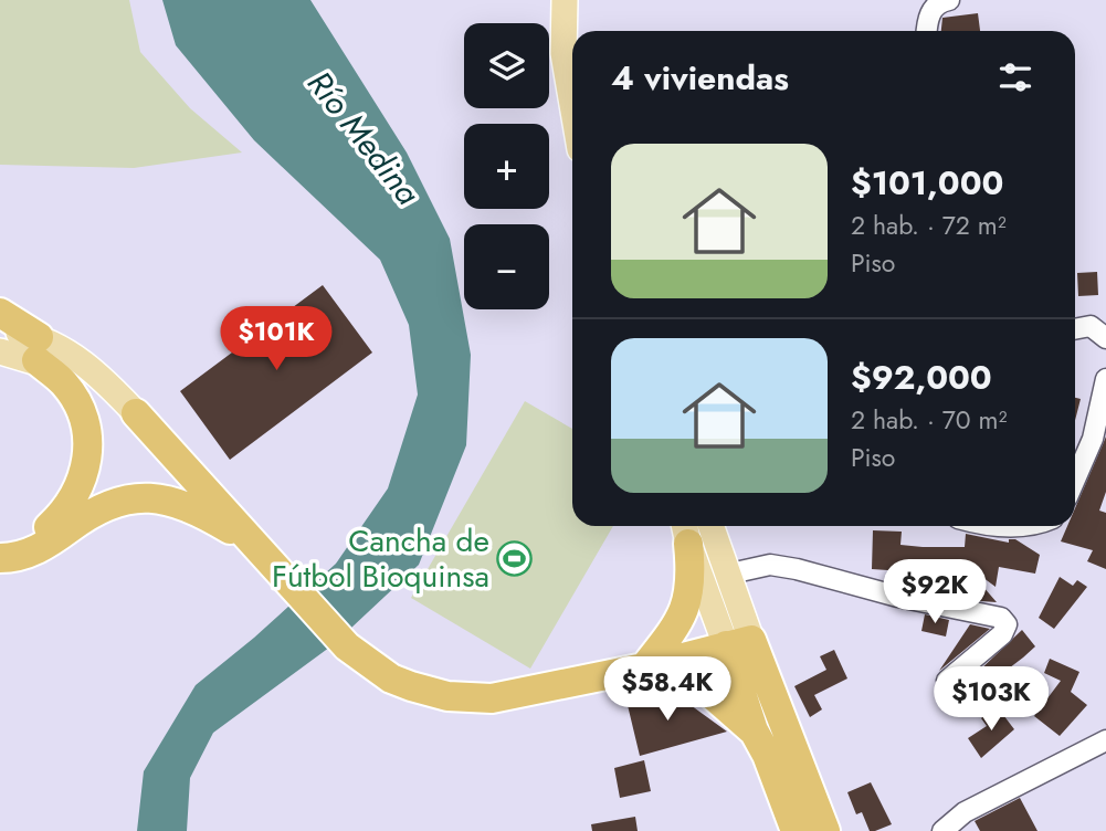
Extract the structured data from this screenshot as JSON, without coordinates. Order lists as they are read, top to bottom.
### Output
{
  "water": ["Río Medina"],
  "places": {
    "sports": ["Cancha de Fútbol Bioquinsa"]
  },
  "page": {
    "map_buttons": ["+", "−"],
    "heading": "4 viviendas",
    "list": [
      {
        "name": "$101,000",
        "note": "2 hab. · 72 m² · Piso"
      },
      {
        "name": "$92,000",
        "note": "2 hab. · 70 m² · Piso"
      }
    ],
    "price": [
      "$101K",
      "$92K",
      "$58.4K",
      "$103K"
    ]
  }
}
